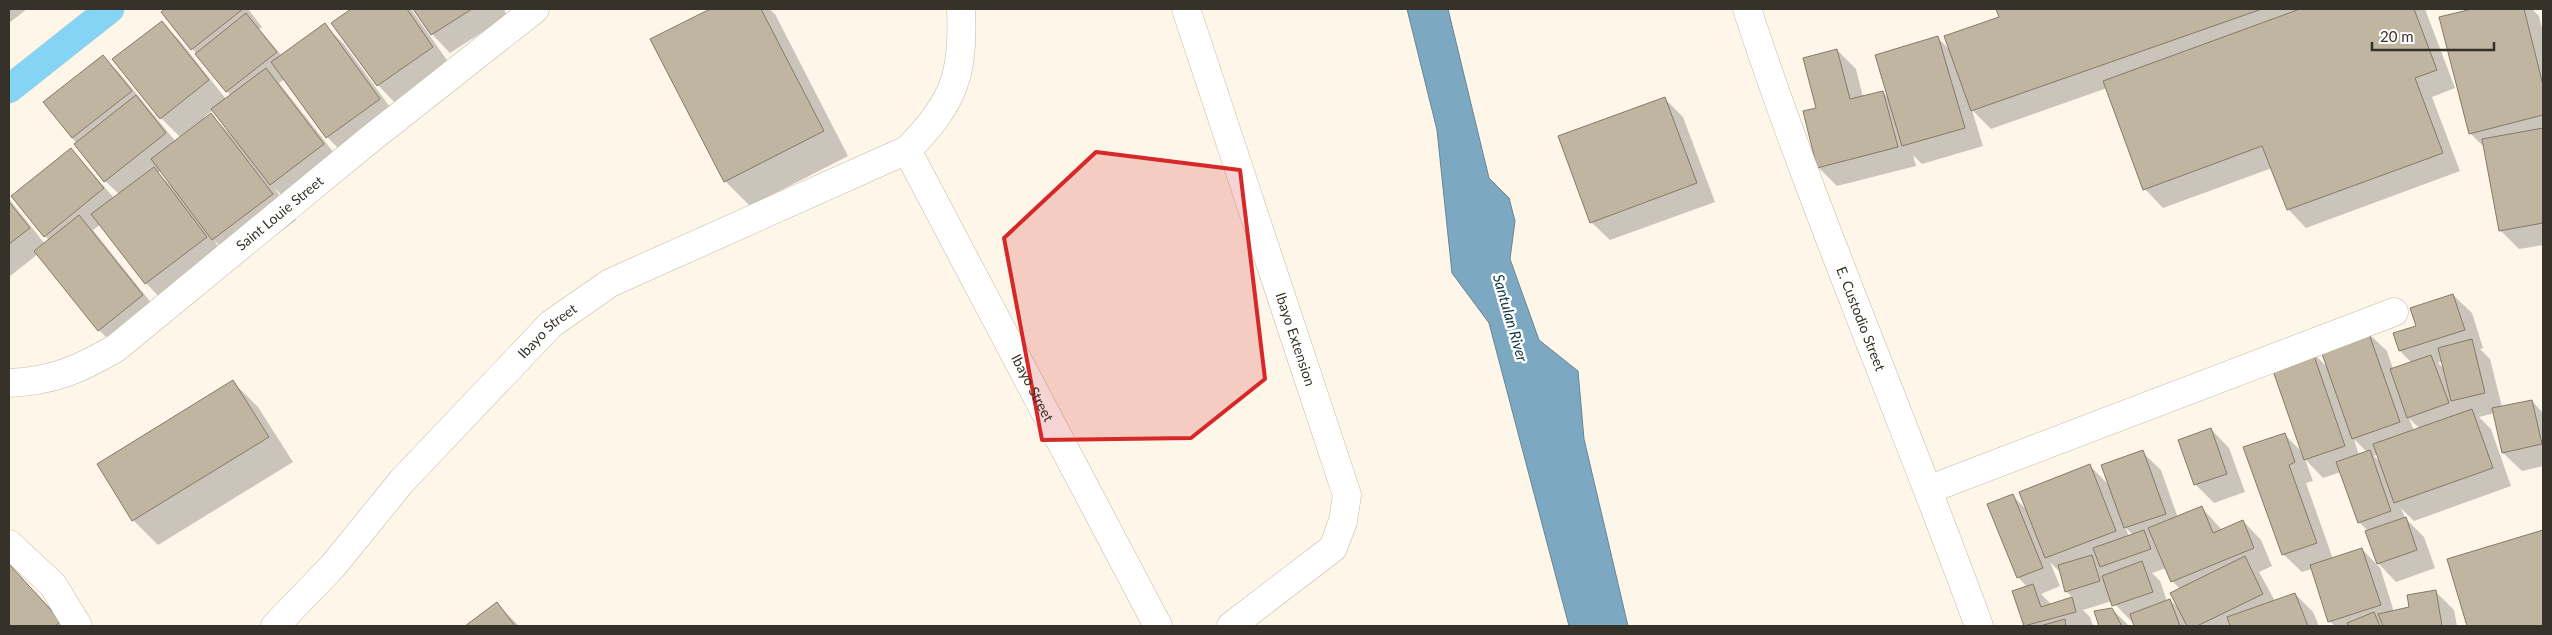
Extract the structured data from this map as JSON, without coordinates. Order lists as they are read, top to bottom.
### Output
{
  "streets": {
    "street": [
      "Saint Louie Street",
      "E. Custodio Street",
      "Ibayo Street",
      "Ibayo Extension"
    ]
  },
  "water": ["Santulan River"],
  "scale_bar": "20 m"
}
